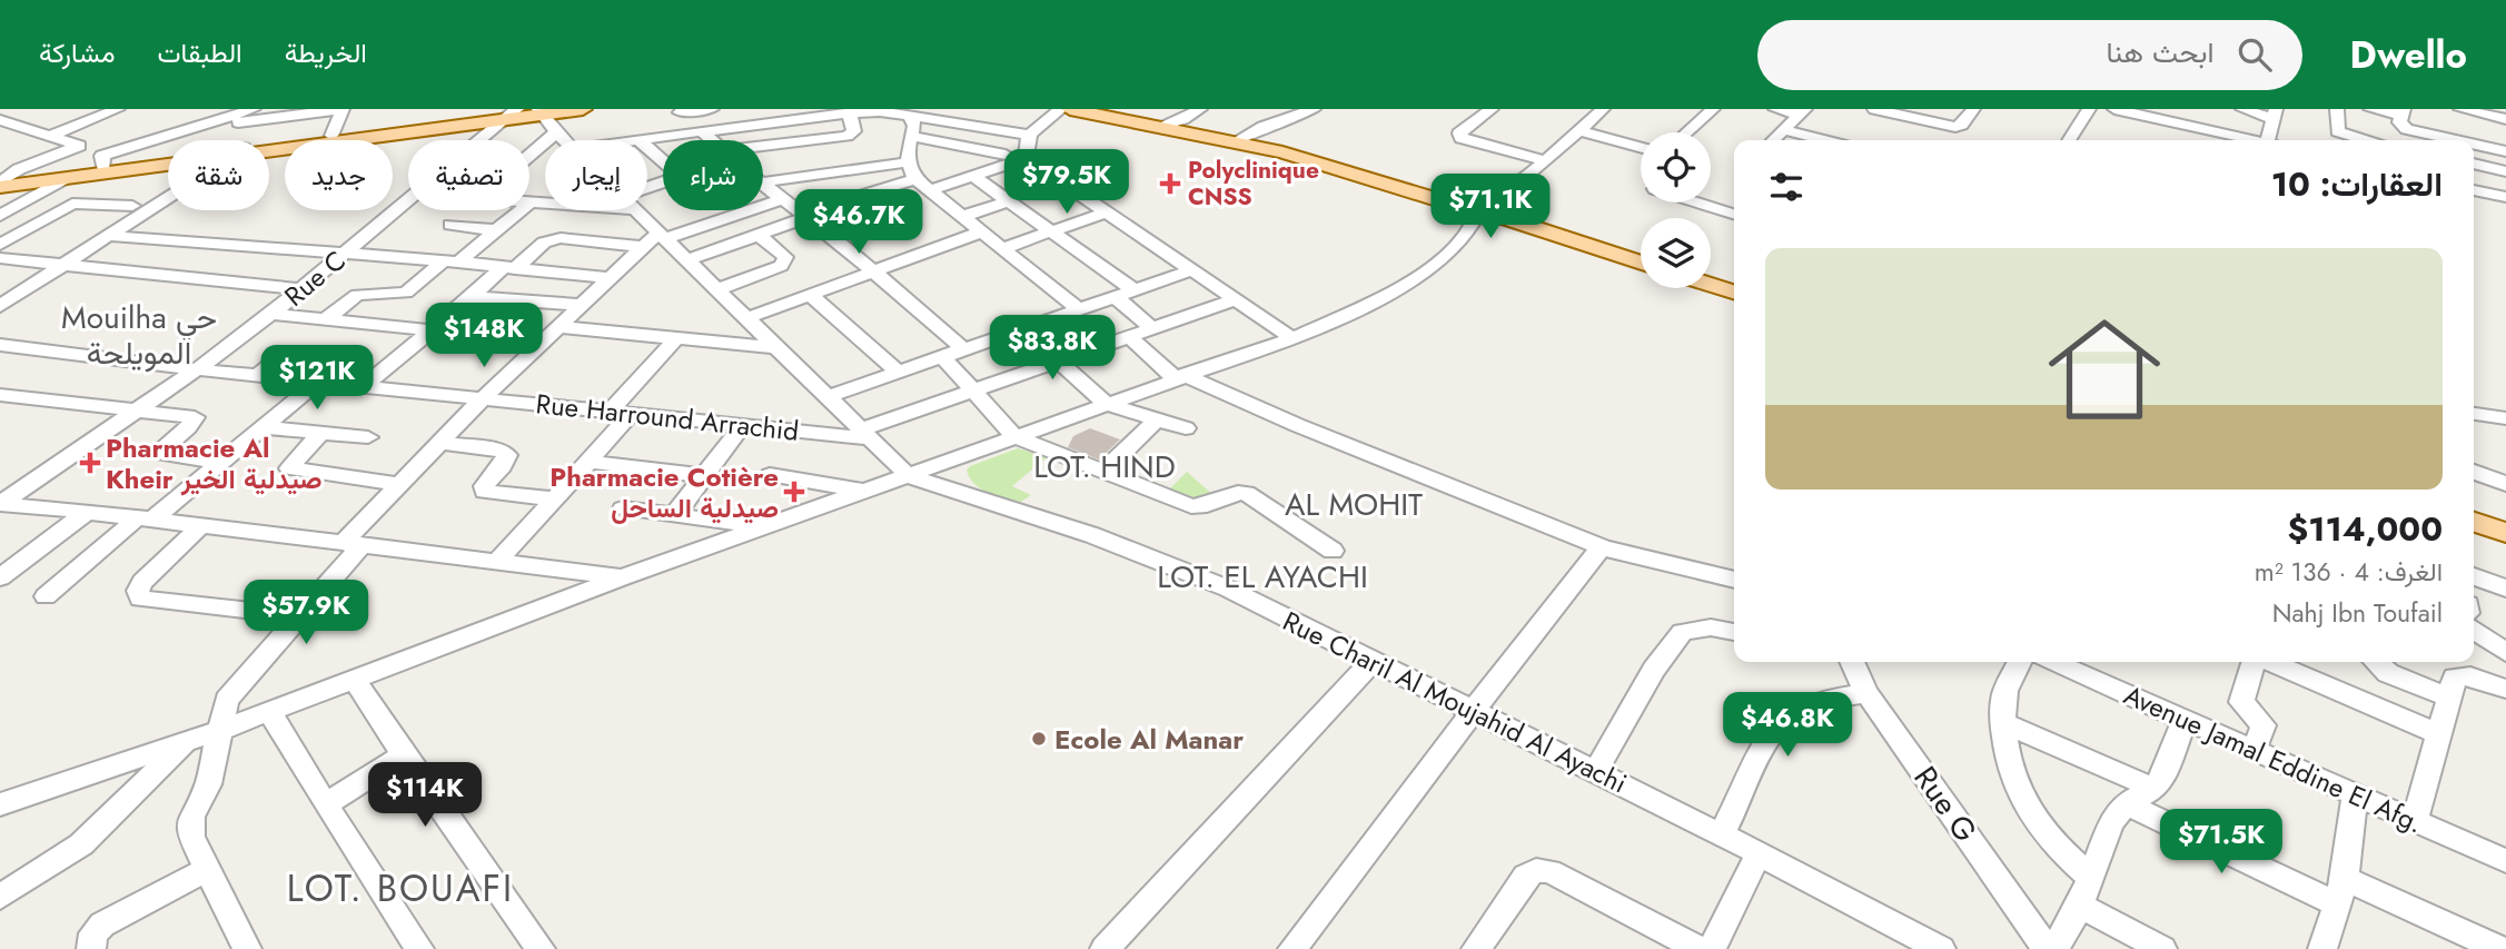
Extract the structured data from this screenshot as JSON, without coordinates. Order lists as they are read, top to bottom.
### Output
{
  "streets": {
    "street": [
      "Rue C",
      "Rue Harround Arrachid",
      "Rue Charil Al Moujahid Al Ayachi",
      "Avenue Jamal Eddine El Afg.",
      "Rue G"
    ]
  },
  "crossings": [
    ["Rue C", "Rue Harround Arrachid"]
  ],
  "districts": [
    "Mouilha حي المويلحة",
    "LOT. HIND",
    "AL MOHIT",
    "LOT. EL AYACHI",
    "LOT. BOUAFI"
  ],
  "places": {
    "health": ["Polyclinique CNSS", "Pharmacie Al Kheir صيدلية الخير", "Pharmacie Cotière صيدلية الساحل"],
    "other": ["Ecole Al Manar"]
  },
  "page": {
    "header": "Dwello",
    "search": "ابحث هنا",
    "nav": ["الخريطة", "الطبقات", "مشاركة"],
    "chip": [
      "شراء",
      "إيجار",
      "تصفية",
      "جديد",
      "شقة"
    ],
    "heading": "العقارات: 10",
    "price": [
      "$79.5K",
      "$71.1K",
      "$46.7K",
      "$148K",
      "$83.8K",
      "$121K",
      "$57.9K",
      "$46.8K",
      "$114K",
      "$71.5K"
    ],
    "list": [
      {
        "name": "$114,000",
        "note": "الغرف: 4 · 136 m² · Nahj Ibn Toufail"
      }
    ]
  }
}
